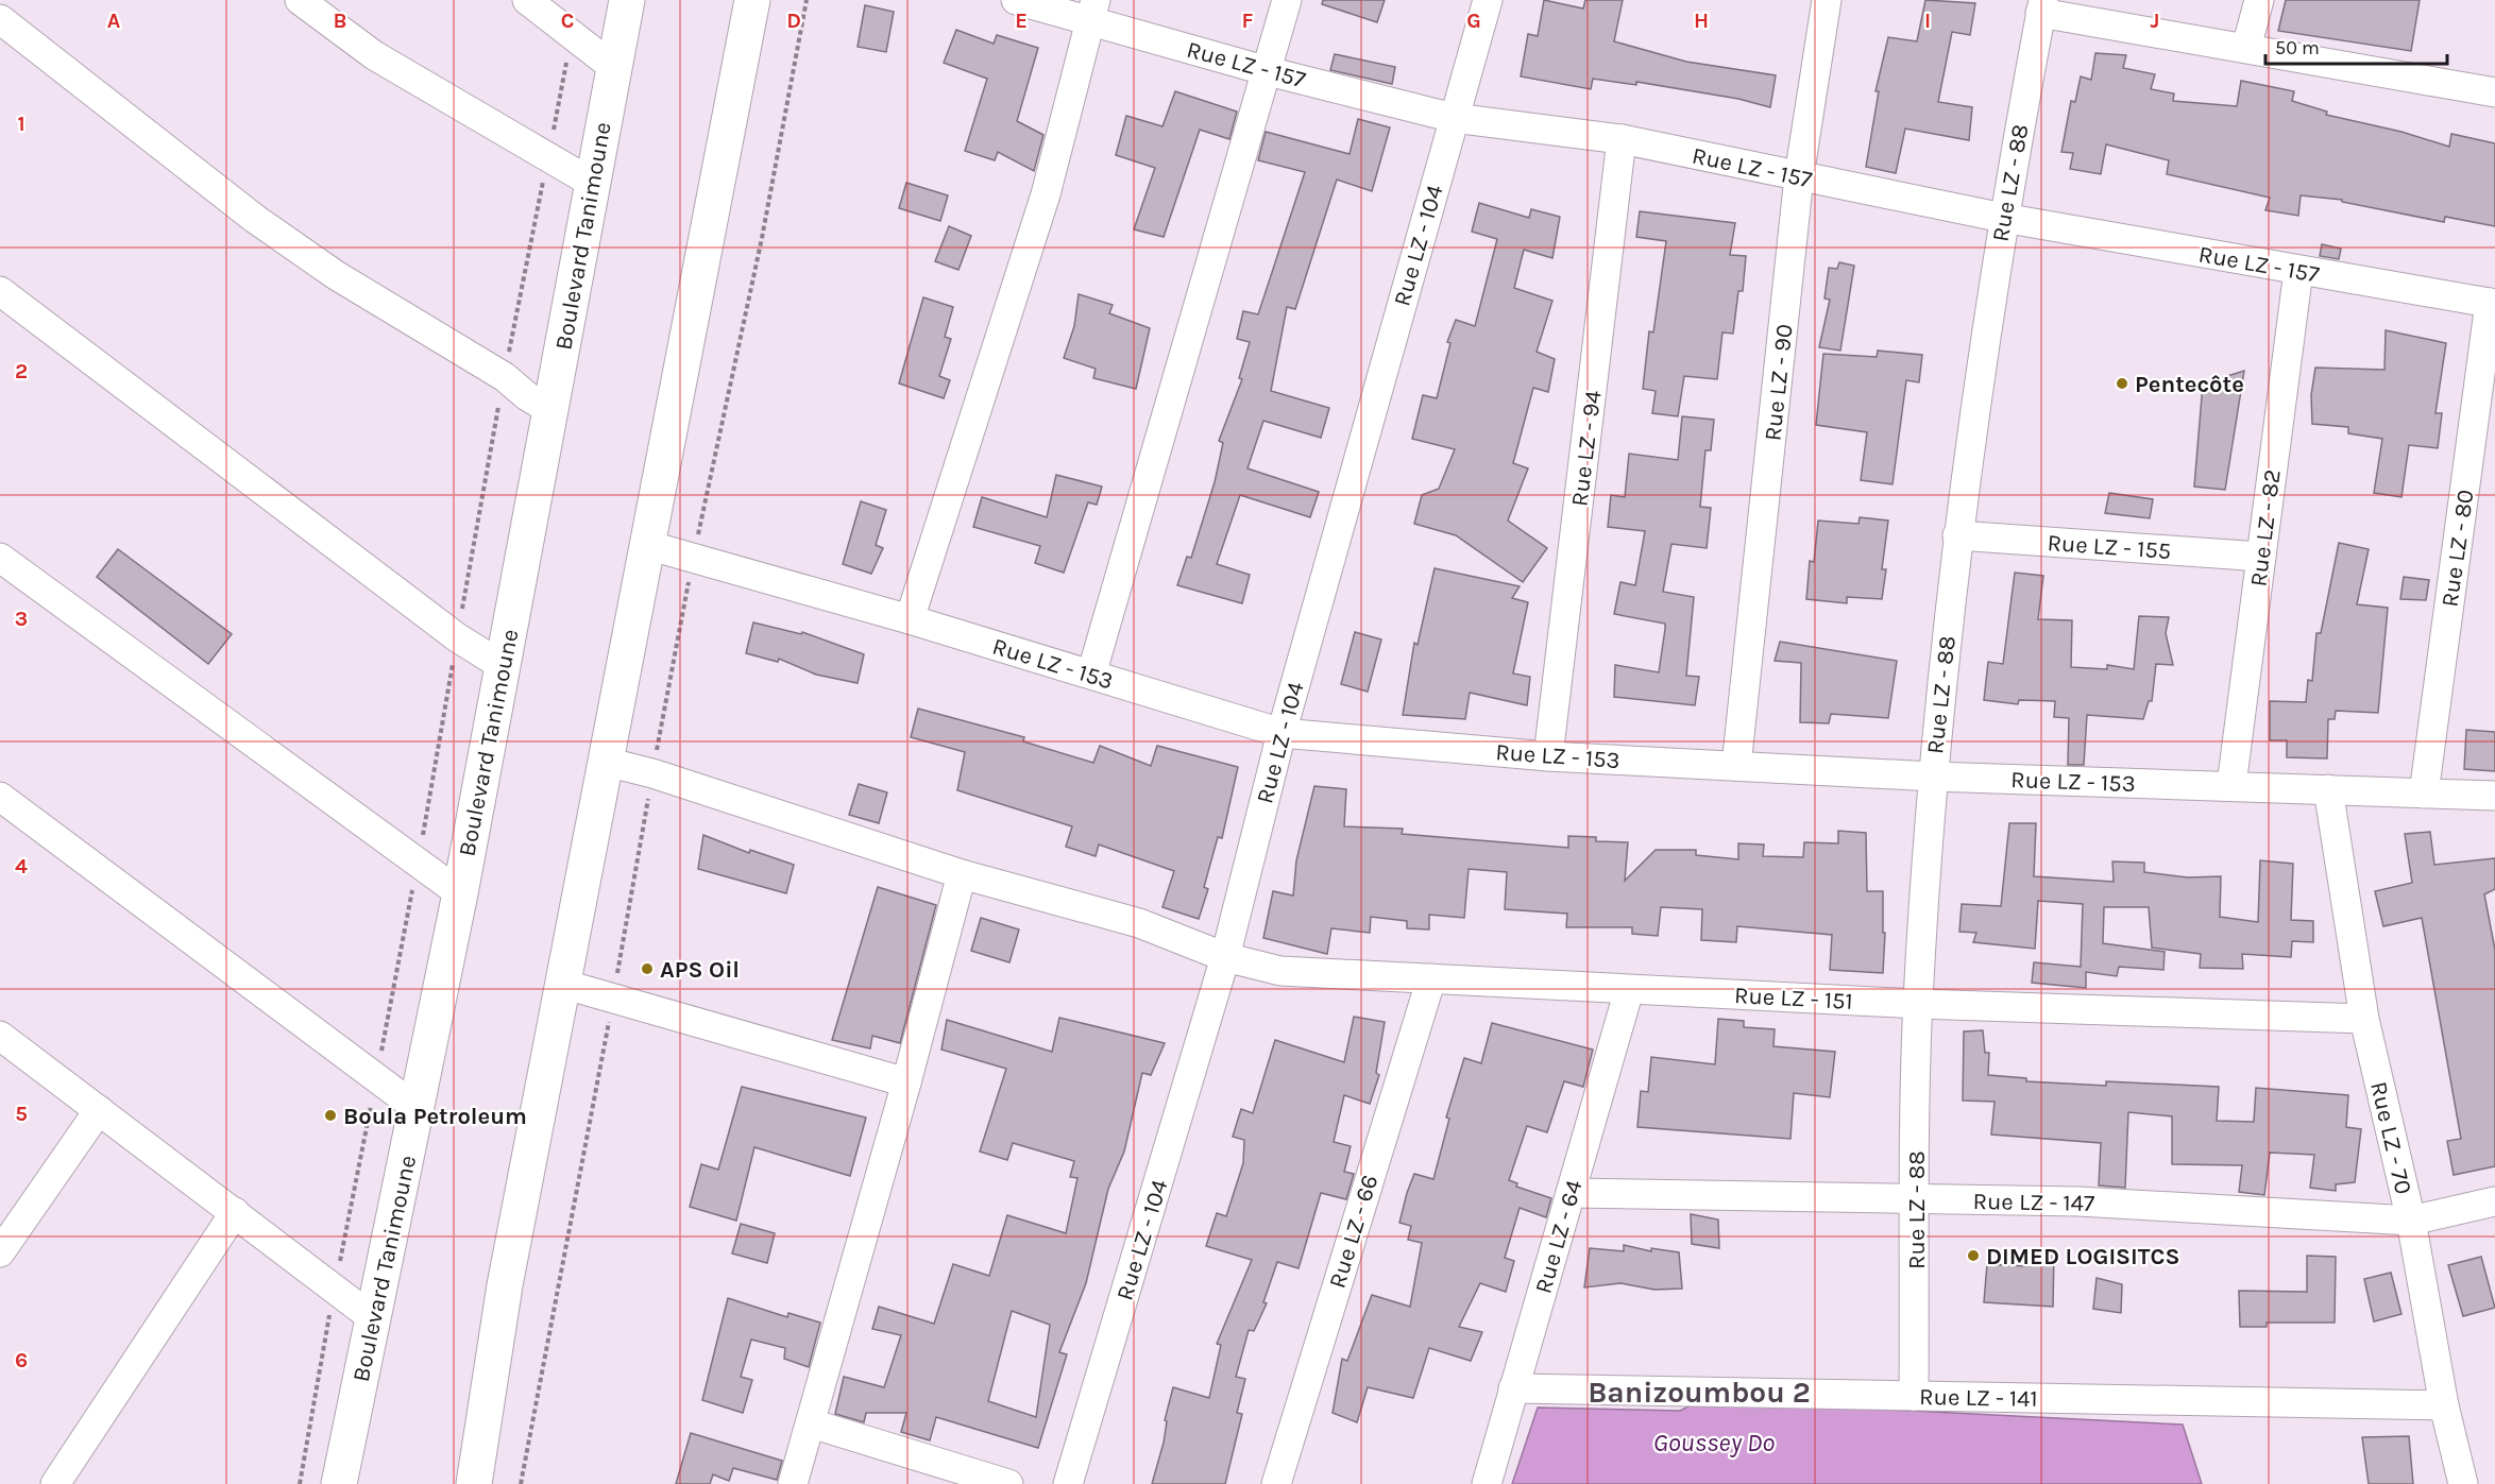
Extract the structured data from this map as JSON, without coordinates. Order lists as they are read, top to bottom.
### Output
{
  "streets": {
    "main road": ["Boulevard Tanimoune"],
    "street": [
      "Rue LZ - 157",
      "Rue LZ - 88",
      "Rue LZ - 104",
      "Rue LZ - 90",
      "Rue LZ - 94",
      "Rue LZ - 82",
      "Rue LZ - 155",
      "Rue LZ - 80",
      "Rue LZ - 153",
      "Rue LZ - 151",
      "Rue LZ - 70",
      "Rue LZ - 147",
      "Rue LZ - 66",
      "Rue LZ - 64",
      "Rue LZ - 141"
    ]
  },
  "crossings": [
    ["Rue LZ - 157", "Rue LZ - 88"],
    ["Rue LZ - 157", "Rue LZ - 104"],
    ["Rue LZ - 157", "Rue LZ - 90"],
    ["Rue LZ - 157", "Rue LZ - 94"],
    ["Rue LZ - 157", "Rue LZ - 82"],
    ["Rue LZ - 157", "Rue LZ - 80"],
    ["Rue LZ - 88", "Rue LZ - 155"],
    ["Rue LZ - 88", "Rue LZ - 153"],
    ["Rue LZ - 88", "Rue LZ - 151"],
    ["Rue LZ - 88", "Rue LZ - 147"],
    ["Rue LZ - 88", "Rue LZ - 141"],
    ["Rue LZ - 104", "Rue LZ - 153"],
    ["Rue LZ - 104", "Rue LZ - 151"],
    ["Rue LZ - 90", "Rue LZ - 153"],
    ["Rue LZ - 94", "Rue LZ - 153"],
    ["Rue LZ - 82", "Rue LZ - 155"],
    ["Rue LZ - 82", "Rue LZ - 153"],
    ["Rue LZ - 80", "Rue LZ - 153"],
    ["Rue LZ - 153", "Rue LZ - 70"],
    ["Rue LZ - 151", "Rue LZ - 70"],
    ["Rue LZ - 151", "Rue LZ - 66"],
    ["Rue LZ - 151", "Rue LZ - 64"],
    ["Rue LZ - 70", "Rue LZ - 147"],
    ["Rue LZ - 70", "Rue LZ - 141"],
    ["Rue LZ - 147", "Rue LZ - 64"],
    ["Rue LZ - 64", "Rue LZ - 141"]
  ],
  "districts": ["Banizoumbou 2"],
  "water": ["Goussey Do"],
  "places": [
    "Pentecôte",
    "APS Oil",
    "Boula Petroleum",
    "DIMED LOGISITCS"
  ],
  "scale_bar": "50 m",
  "grid": {
    "columns": [
      "A",
      "B",
      "C",
      "D",
      "E",
      "F",
      "G",
      "H",
      "I",
      "J"
    ],
    "rows": [
      "1",
      "2",
      "3",
      "4",
      "5",
      "6"
    ]
  }
}
